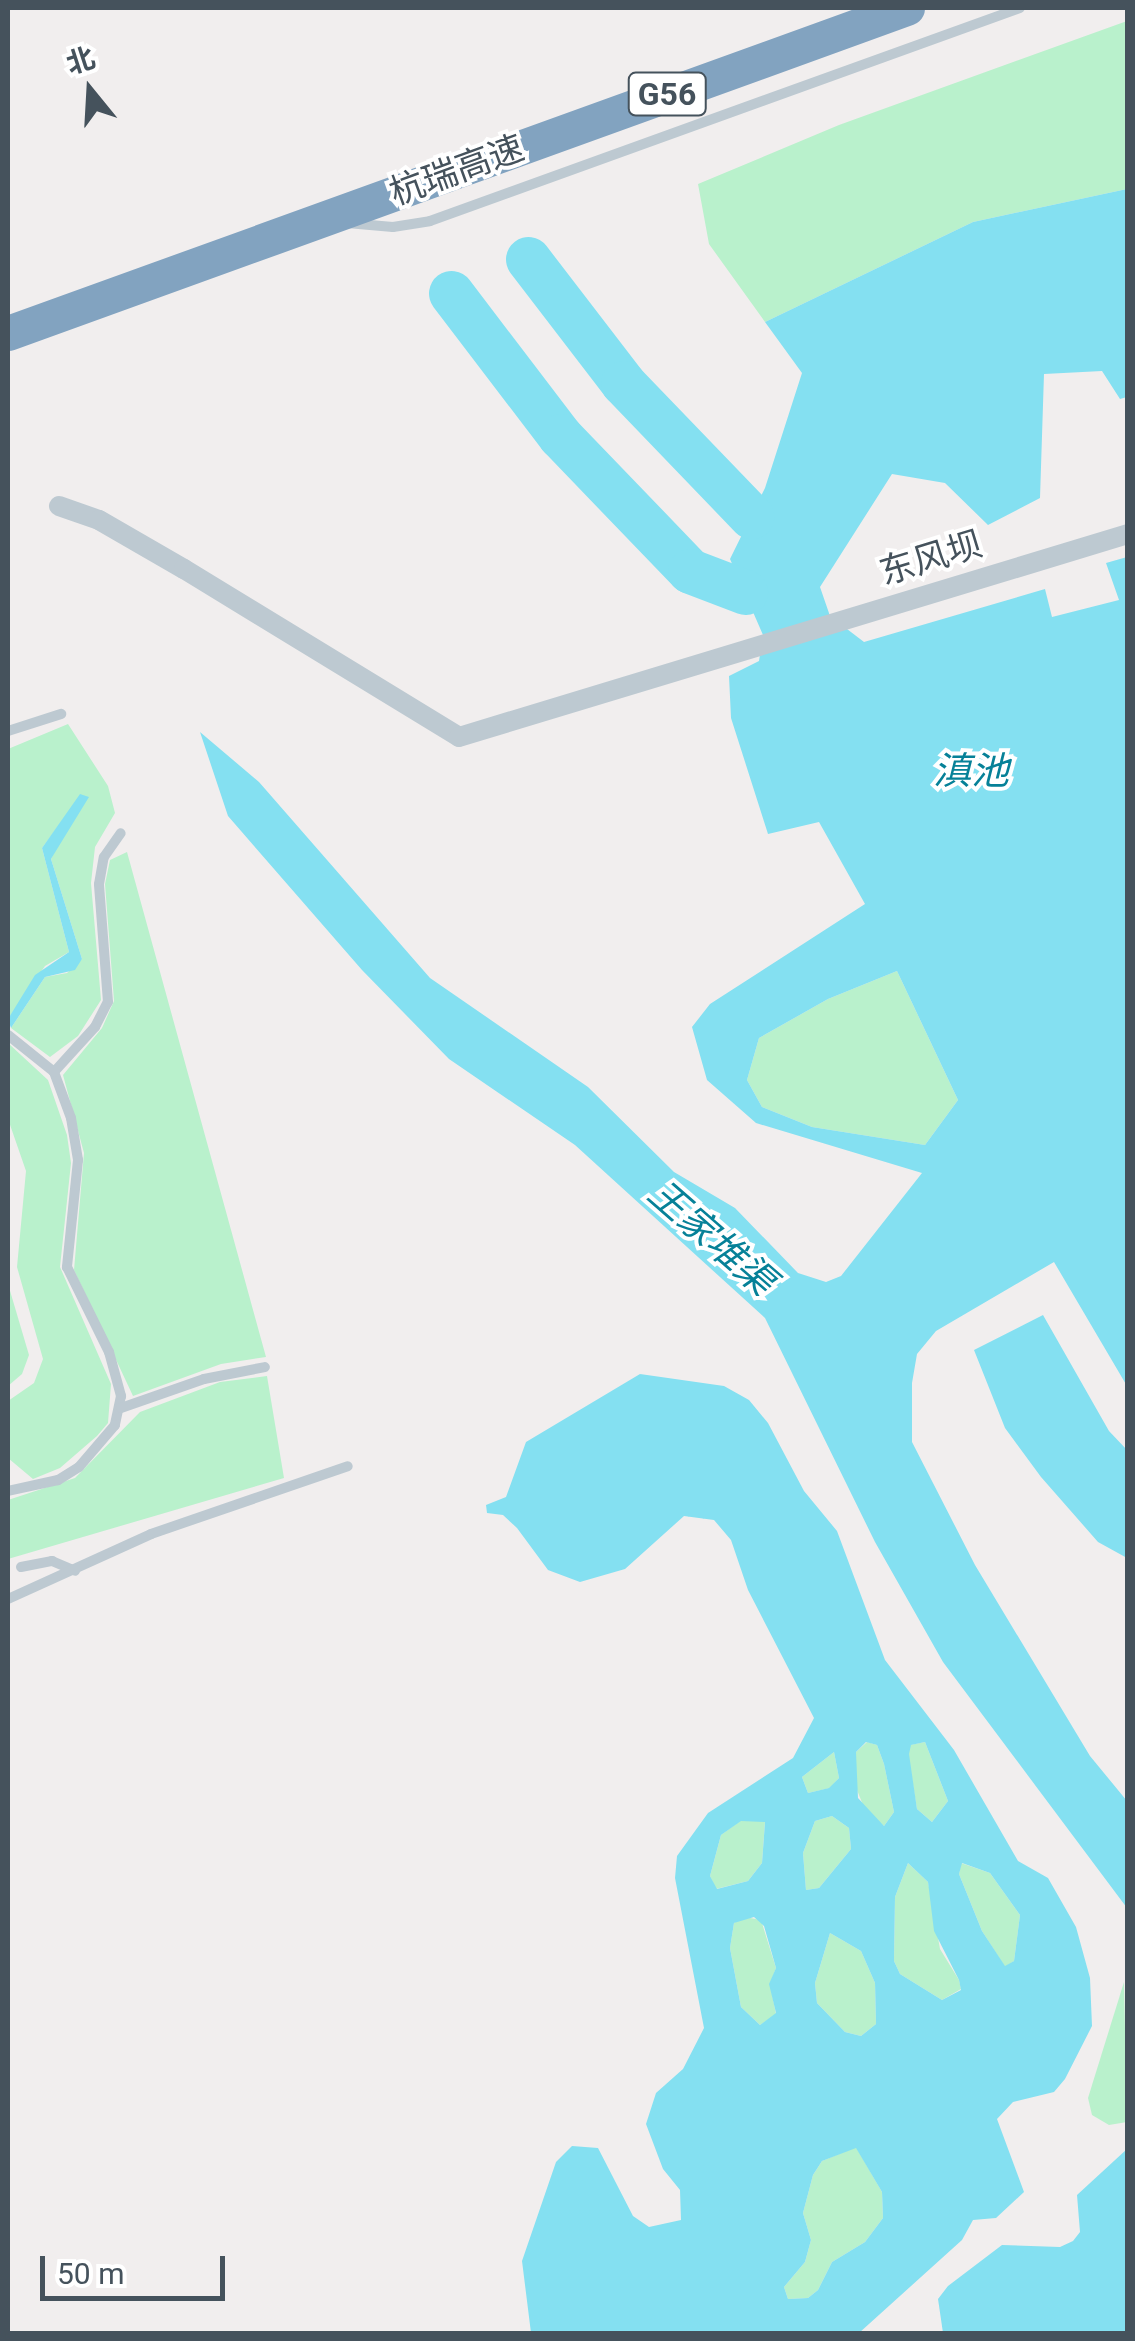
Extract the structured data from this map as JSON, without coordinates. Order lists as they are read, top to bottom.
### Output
{
  "streets": {
    "highway": ["G56", "杭瑞高速"],
    "street": ["东风坝"]
  },
  "water": ["滇池", "王家堆渠"],
  "scale_bar": "50 m",
  "north": "top"
}
